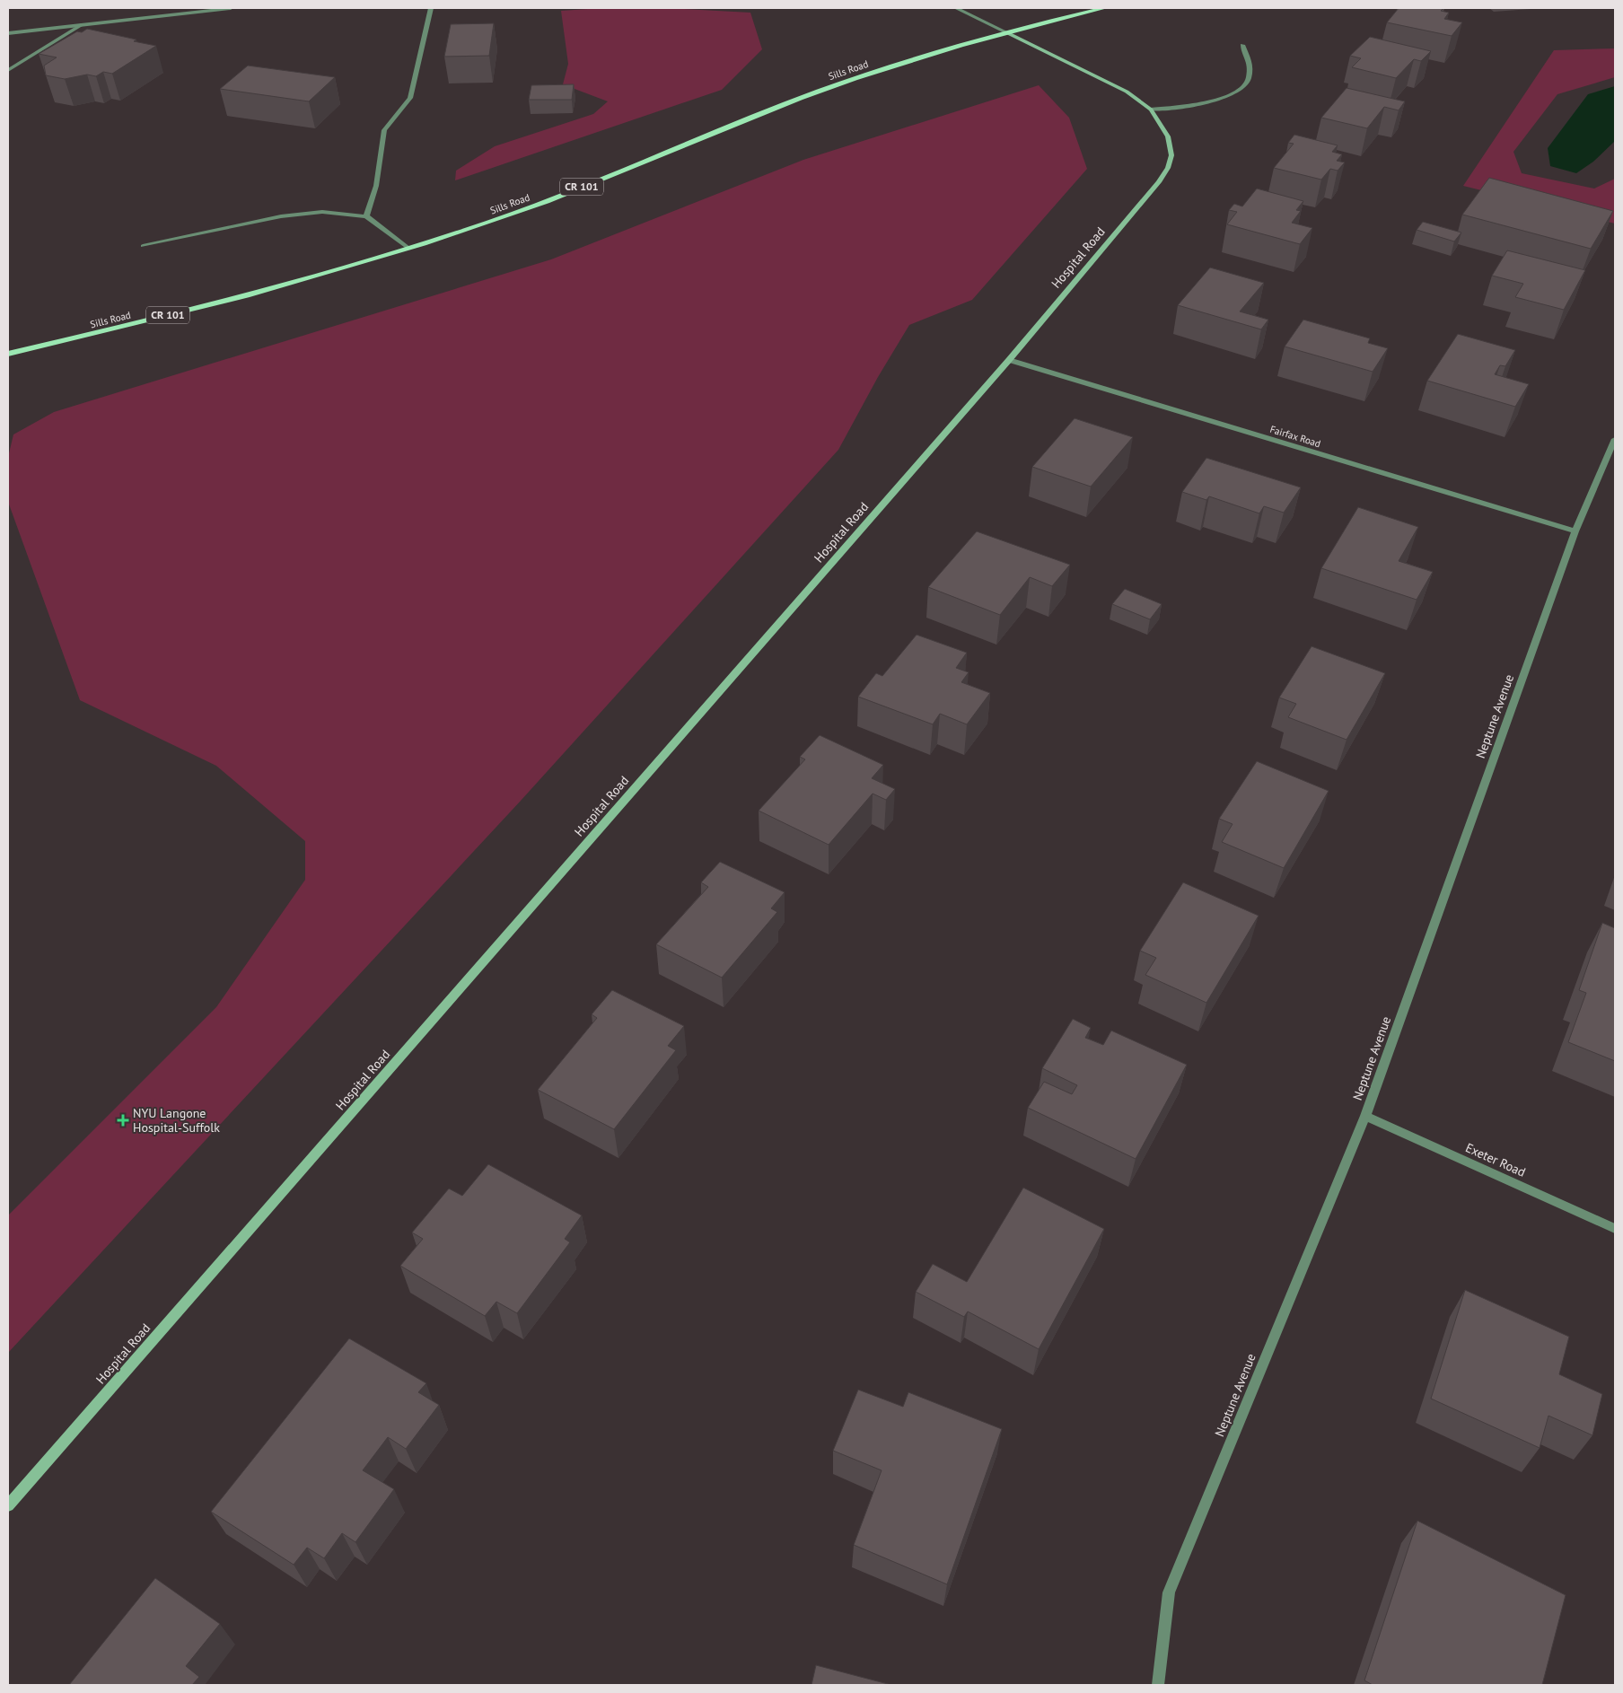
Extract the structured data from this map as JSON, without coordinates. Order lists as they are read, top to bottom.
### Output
{
  "streets": {
    "main road": ["Sills Road", "CR 101"],
    "street": [
      "Hospital Road",
      "Fairfax Road",
      "Neptune Avenue",
      "Exeter Road"
    ]
  },
  "crossings": [
    ["Sills Road", "CR 101"],
    ["Sills Road", "Hospital Road"],
    ["CR 101", "Hospital Road"],
    ["Hospital Road", "Fairfax Road"],
    ["Fairfax Road", "Neptune Avenue"],
    ["Neptune Avenue", "Exeter Road"]
  ],
  "places": {
    "health": ["NYU Langone Hospital-Suffolk"]
  }
}
